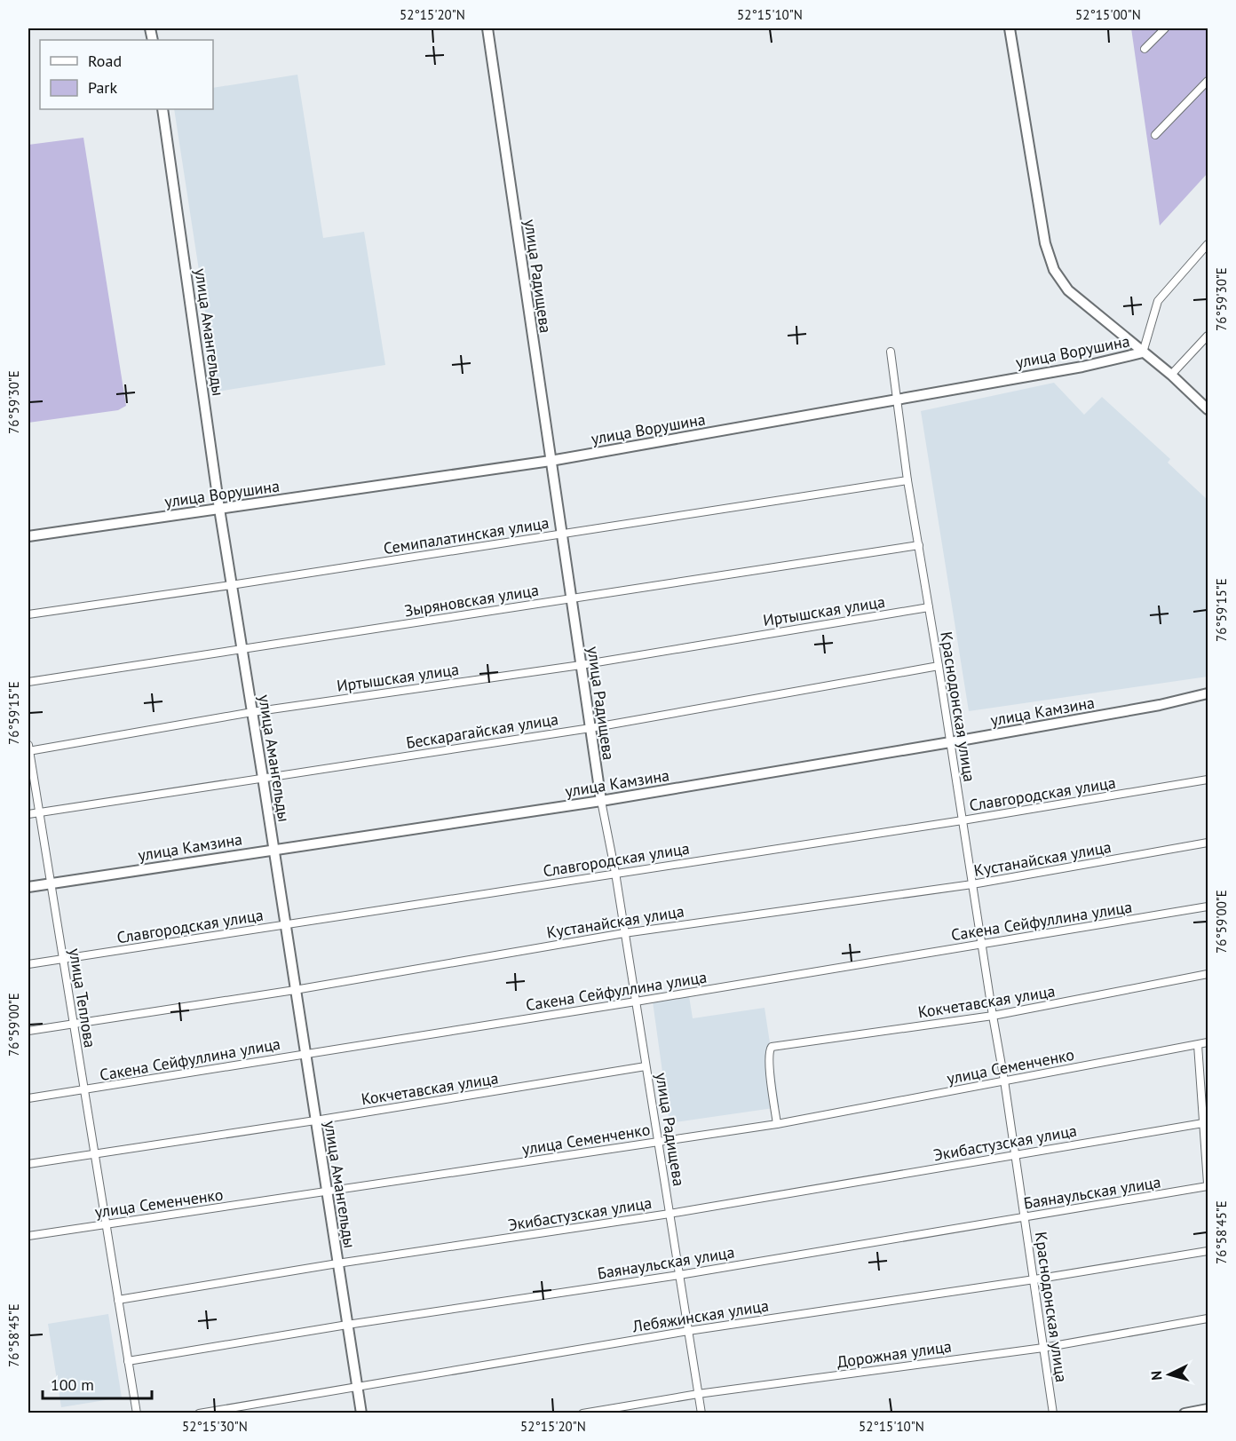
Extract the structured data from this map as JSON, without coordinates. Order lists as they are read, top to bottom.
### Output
{
  "streets": {
    "street": [
      "улица Радищева",
      "улица Амангельды",
      "улица Ворушина",
      "Семипалатинская улица",
      "Зыряновская улица",
      "Иртышская улица",
      "Краснодонская улица",
      "улица Камзина",
      "Бескарагайская улица",
      "Славгородская улица",
      "Кустанайская улица",
      "Сакена Сейфуллина улица",
      "улица Теплова",
      "Кокчетавская улица",
      "улица Семенченко",
      "Экибастузская улица",
      "Баянаульская улица",
      "Лебяжинская улица",
      "Дорожная улица"
    ]
  },
  "crossings": [
    ["улица Радищева", "улица Ворушина"],
    ["улица Радищева", "Семипалатинская улица"],
    ["улица Радищева", "Зыряновская улица"],
    ["улица Радищева", "Иртышская улица"],
    ["улица Радищева", "улица Камзина"],
    ["улица Радищева", "Бескарагайская улица"],
    ["улица Радищева", "Славгородская улица"],
    ["улица Радищева", "Кустанайская улица"],
    ["улица Радищева", "Сакена Сейфуллина улица"],
    ["улица Радищева", "Кокчетавская улица"],
    ["улица Радищева", "улица Семенченко"],
    ["улица Радищева", "Экибастузская улица"],
    ["улица Радищева", "Баянаульская улица"],
    ["улица Радищева", "Лебяжинская улица"],
    ["улица Радищева", "Дорожная улица"],
    ["улица Амангельды", "улица Ворушина"],
    ["улица Амангельды", "Семипалатинская улица"],
    ["улица Амангельды", "Зыряновская улица"],
    ["улица Амангельды", "Иртышская улица"],
    ["улица Амангельды", "улица Камзина"],
    ["улица Амангельды", "Бескарагайская улица"],
    ["улица Амангельды", "Славгородская улица"],
    ["улица Амангельды", "Кустанайская улица"],
    ["улица Амангельды", "Сакена Сейфуллина улица"],
    ["улица Амангельды", "Кокчетавская улица"],
    ["улица Амангельды", "улица Семенченко"],
    ["улица Амангельды", "Экибастузская улица"],
    ["улица Амангельды", "Баянаульская улица"],
    ["улица Амангельды", "Лебяжинская улица"],
    ["улица Ворушина", "Краснодонская улица"],
    ["Семипалатинская улица", "Краснодонская улица"],
    ["Зыряновская улица", "Краснодонская улица"],
    ["Иртышская улица", "Краснодонская улица"],
    ["Иртышская улица", "улица Теплова"],
    ["Краснодонская улица", "улица Камзина"],
    ["Краснодонская улица", "Бескарагайская улица"],
    ["Краснодонская улица", "Славгородская улица"],
    ["Краснодонская улица", "Кустанайская улица"],
    ["Краснодонская улица", "Сакена Сейфуллина улица"],
    ["Краснодонская улица", "Кокчетавская улица"],
    ["Краснодонская улица", "улица Семенченко"],
    ["Краснодонская улица", "Экибастузская улица"],
    ["Краснодонская улица", "Баянаульская улица"],
    ["Краснодонская улица", "Лебяжинская улица"],
    ["Краснодонская улица", "Дорожная улица"],
    ["улица Камзина", "улица Теплова"],
    ["Бескарагайская улица", "улица Теплова"],
    ["Славгородская улица", "улица Теплова"],
    ["Кустанайская улица", "улица Теплова"],
    ["Сакена Сейфуллина улица", "улица Теплова"],
    ["улица Теплова", "Кокчетавская улица"],
    ["улица Теплова", "улица Семенченко"],
    ["улица Теплова", "Экибастузская улица"],
    ["улица Теплова", "Баянаульская улица"],
    ["Кокчетавская улица", "улица Семенченко"]
  ],
  "legend": ["Road", "Park"],
  "scale_bar": "100 m",
  "north": "left",
  "coordinates": [
    "52°15'20\"N",
    "52°15'10\"N",
    "52°15'00\"N",
    "76°59'30\"E",
    "76°59'15\"E",
    "76°59'00\"E",
    "76°58'45\"E",
    "52°15'30\"N"
  ]
}
